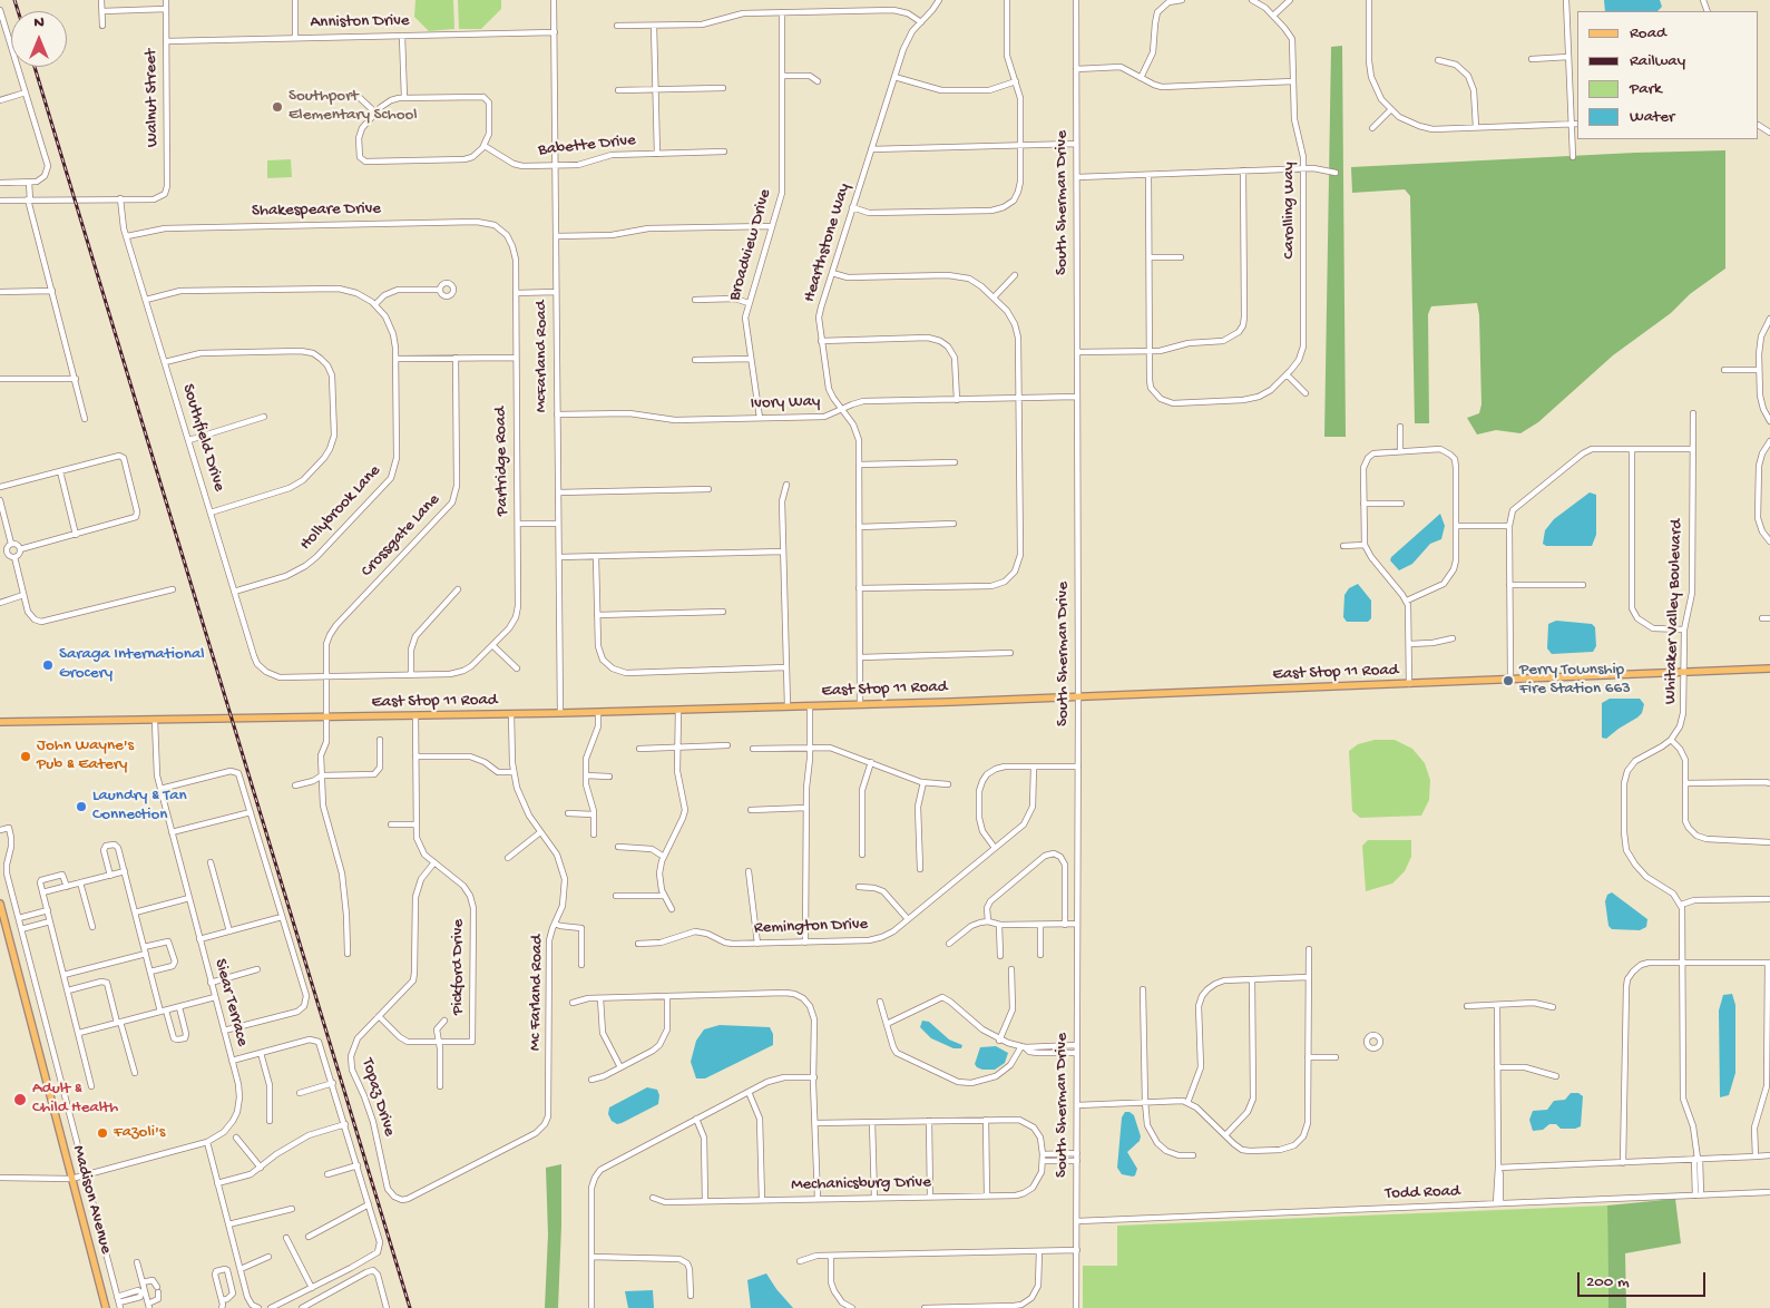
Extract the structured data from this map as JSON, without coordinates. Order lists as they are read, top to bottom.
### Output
{
  "streets": {
    "main road": ["East Stop 11 Road", "Madison Avenue"],
    "street": [
      "Anniston Drive",
      "Walnut Street",
      "Babette Drive",
      "South Sherman Drive",
      "Shakespeare Drive",
      "Carolling Way",
      "Hearthstone Way",
      "Broadview Drive",
      "McFarland Road",
      "Ivory Way",
      "Southfield Drive",
      "Partridge Road",
      "Hollybrook Lane",
      "Crossgate Lane",
      "Whitaker Valley Boulevard",
      "Remington Drive",
      "Pickford Drive",
      "Mc Farland Road",
      "Siear Terrace",
      "Topaz Drive",
      "Mechanicsburg Drive",
      "Todd Road"
    ]
  },
  "crossings": [
    ["Anniston Drive", "Walnut Street"],
    ["Anniston Drive", "McFarland Road"],
    ["Walnut Street", "Southfield Drive"],
    ["Babette Drive", "McFarland Road"],
    ["South Sherman Drive", "Ivory Way"],
    ["South Sherman Drive", "East Stop 11 Road"],
    ["South Sherman Drive", "Todd Road"],
    ["Shakespeare Drive", "Southfield Drive"],
    ["Shakespeare Drive", "Partridge Road"],
    ["Hearthstone Way", "Ivory Way"],
    ["Hearthstone Way", "East Stop 11 Road"],
    ["Broadview Drive", "Ivory Way"],
    ["McFarland Road", "Ivory Way"],
    ["McFarland Road", "East Stop 11 Road"],
    ["Southfield Drive", "Hollybrook Lane"],
    ["Southfield Drive", "Crossgate Lane"],
    ["Crossgate Lane", "East Stop 11 Road"],
    ["Whitaker Valley Boulevard", "East Stop 11 Road"],
    ["East Stop 11 Road", "Pickford Drive"],
    ["East Stop 11 Road", "Mc Farland Road"],
    ["East Stop 11 Road", "Siear Terrace"],
    ["Pickford Drive", "Topaz Drive"],
    ["Mc Farland Road", "Topaz Drive"],
    ["Siear Terrace", "Madison Avenue"]
  ],
  "places": [
    "Southport Elementary School",
    "Saraga International Grocery",
    "Perry Township Fire Station 663",
    "John Wayne's Pub & Eatery",
    "Laundry & Tan Connection",
    "Adult & Child Health",
    "Fazoli's"
  ],
  "legend": [
    "Road",
    "Railway",
    "Park",
    "Water"
  ],
  "scale_bar": "200 m",
  "north": "top"
}
